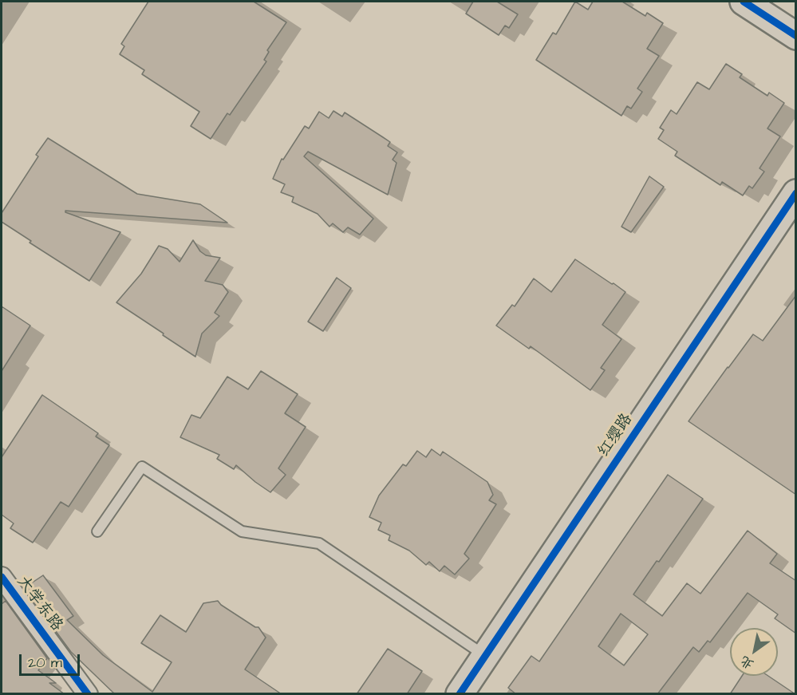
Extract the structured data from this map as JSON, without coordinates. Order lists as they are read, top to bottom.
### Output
{
  "streets": {
    "street": ["红缨路", "大学东路"]
  },
  "scale_bar": "20 m",
  "north": "bottom left"
}
